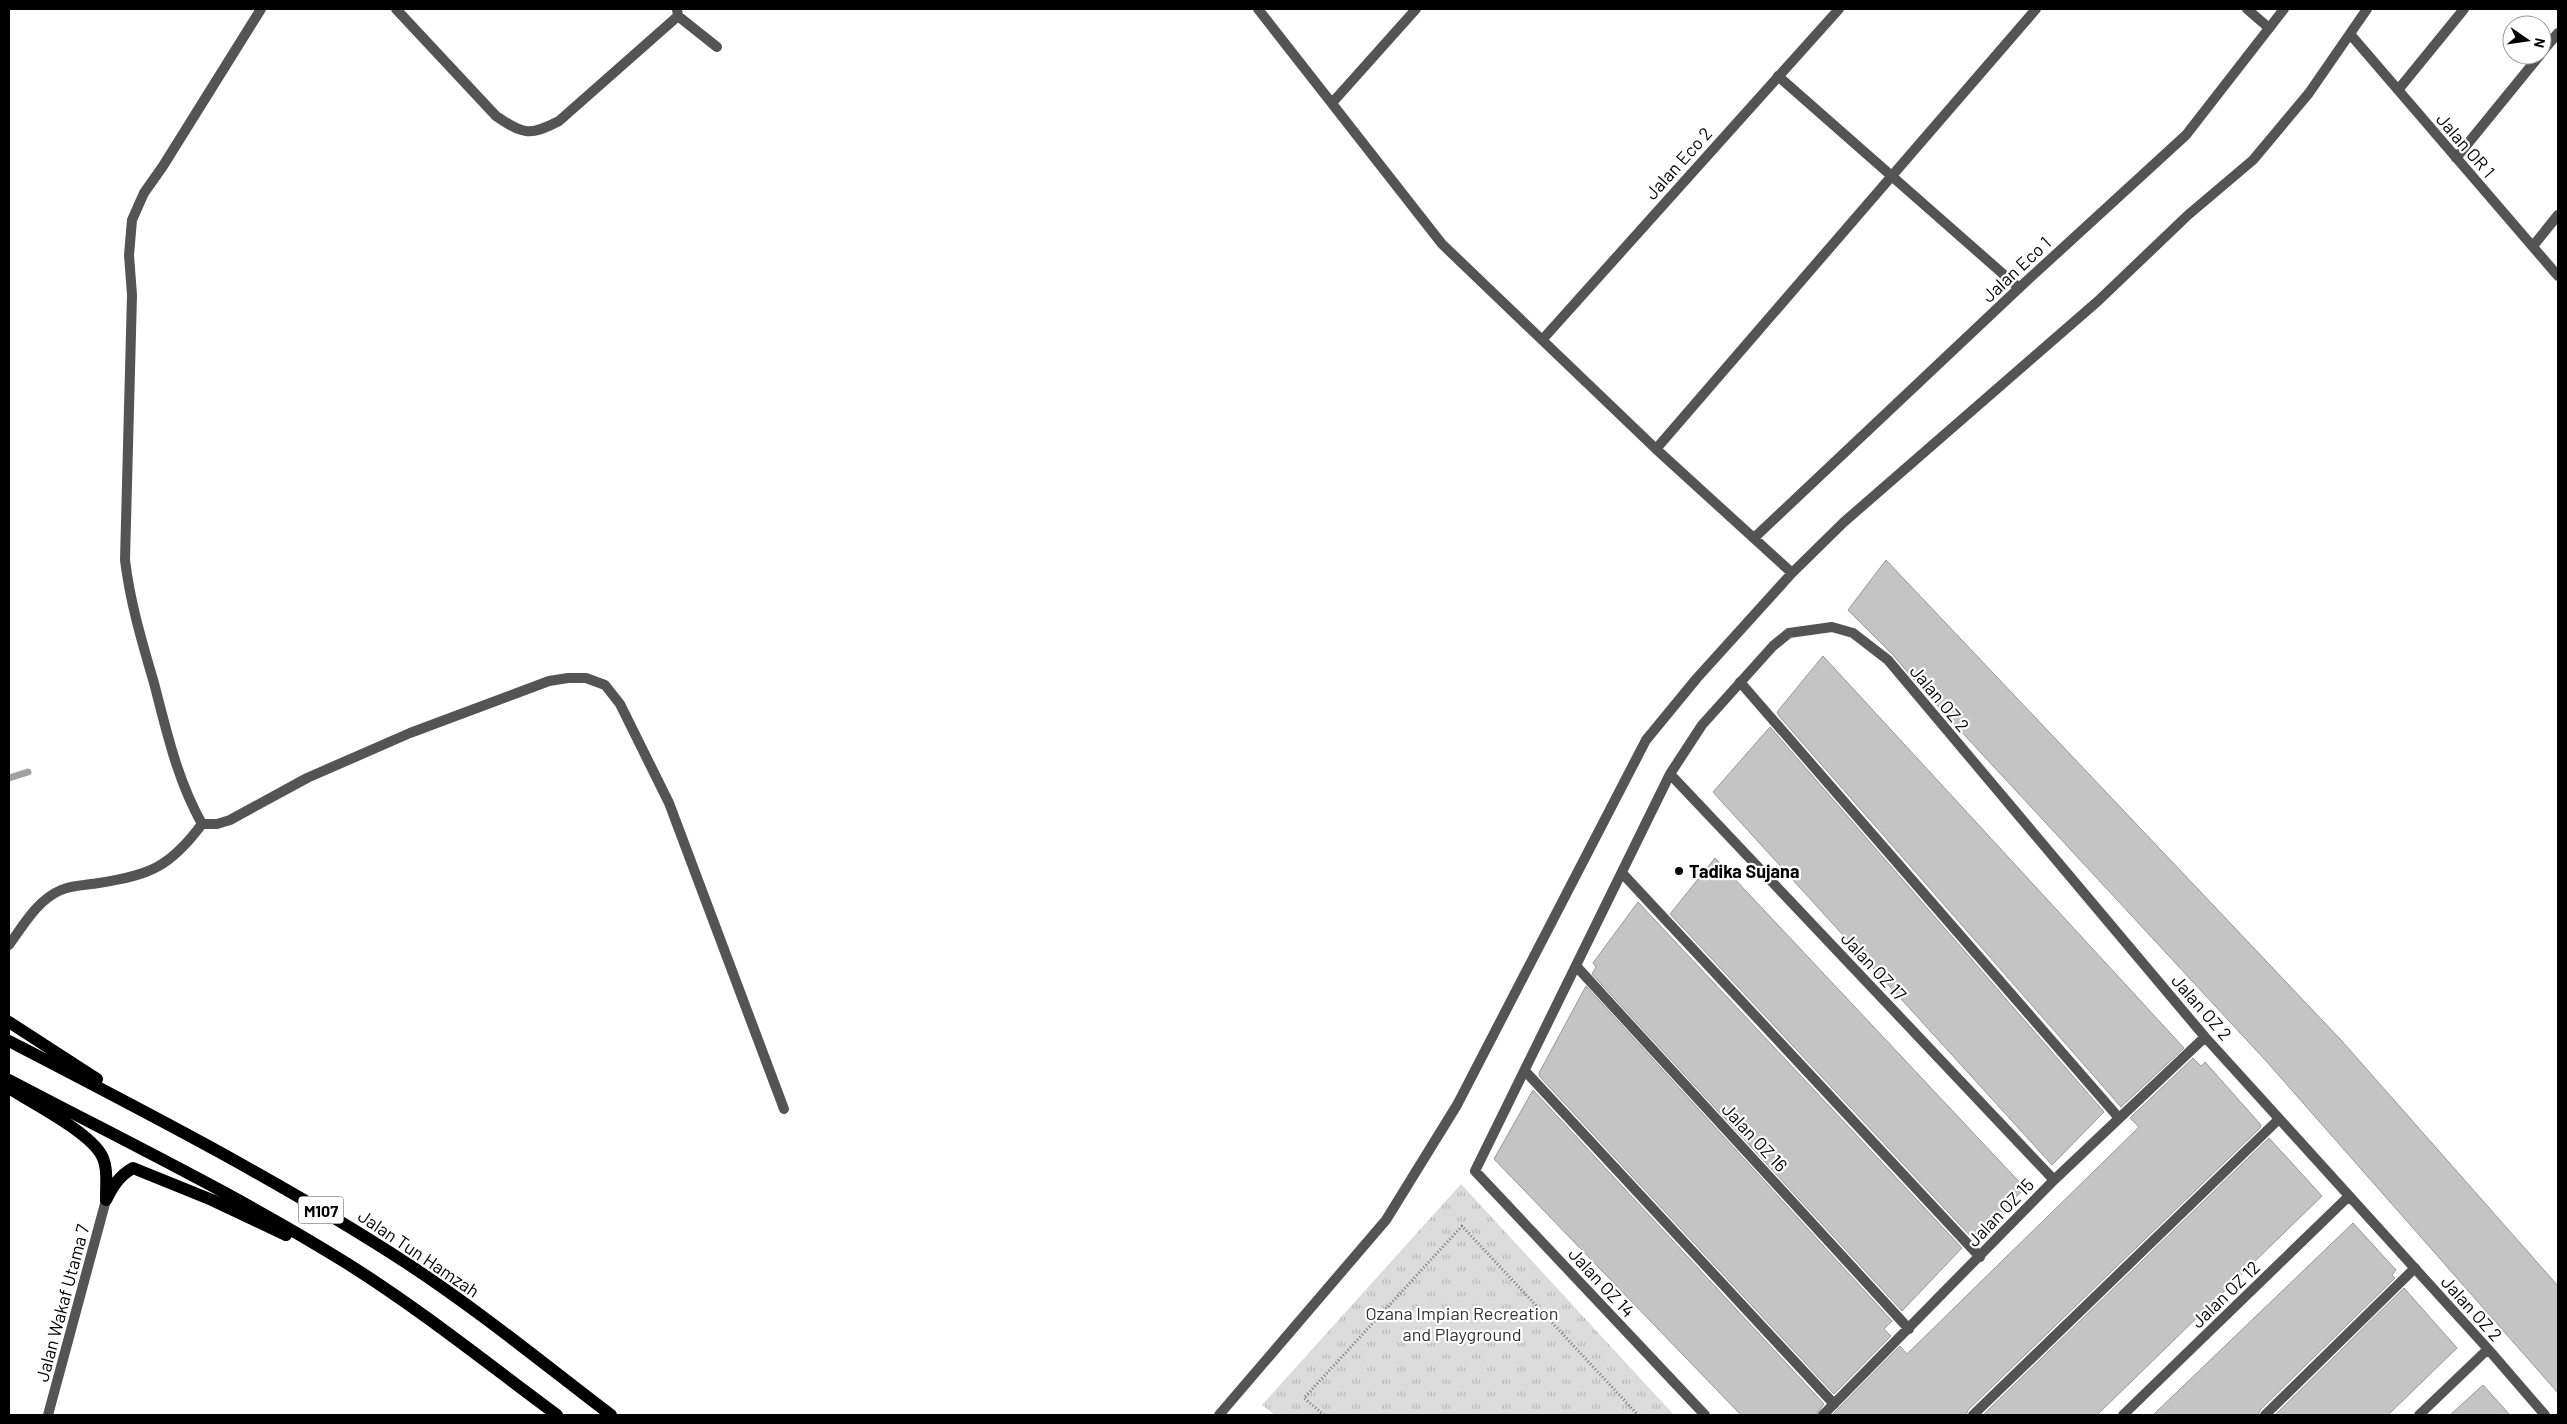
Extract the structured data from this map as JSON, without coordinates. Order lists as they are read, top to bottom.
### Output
{
  "streets": {
    "main road": ["M107", "Jalan Tun Hamzah"],
    "street": [
      "Jalan OR 1",
      "Jalan Eco 2",
      "Jalan Eco 1",
      "Jalan OZ 2",
      "Jalan OZ 17",
      "Jalan OZ 16",
      "Jalan OZ 15",
      "Jalan OZ 14",
      "Jalan OZ 12",
      "Jalan Wakaf Utama 7"
    ]
  },
  "crossings": [
    ["Jalan OZ 2", "Jalan OZ 15"],
    ["Jalan OZ 2", "Jalan OZ 12"],
    ["Jalan OZ 17", "Jalan OZ 15"],
    ["Jalan OZ 16", "Jalan OZ 15"]
  ],
  "parks": ["Ozana Impian Recreation and Playground"],
  "places": ["Tadika Sujana"],
  "north": "right"
}
